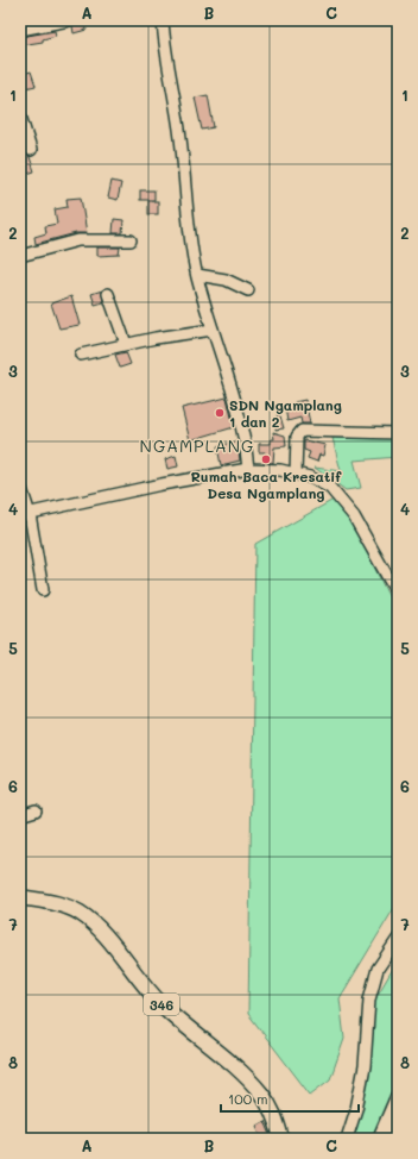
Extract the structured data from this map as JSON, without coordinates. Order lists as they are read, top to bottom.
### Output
{
  "streets": {
    "main road": ["346"]
  },
  "districts": ["NGAMPLANG"],
  "places": ["SDN Ngamplang 1 dan 2", "Rumah Baca Kresatif Desa Ngamplang"],
  "scale_bar": "100 m",
  "grid": {
    "columns": ["A", "B", "C"],
    "rows": [
      "1",
      "2",
      "3",
      "4",
      "5",
      "6",
      "7",
      "8"
    ]
  }
}
